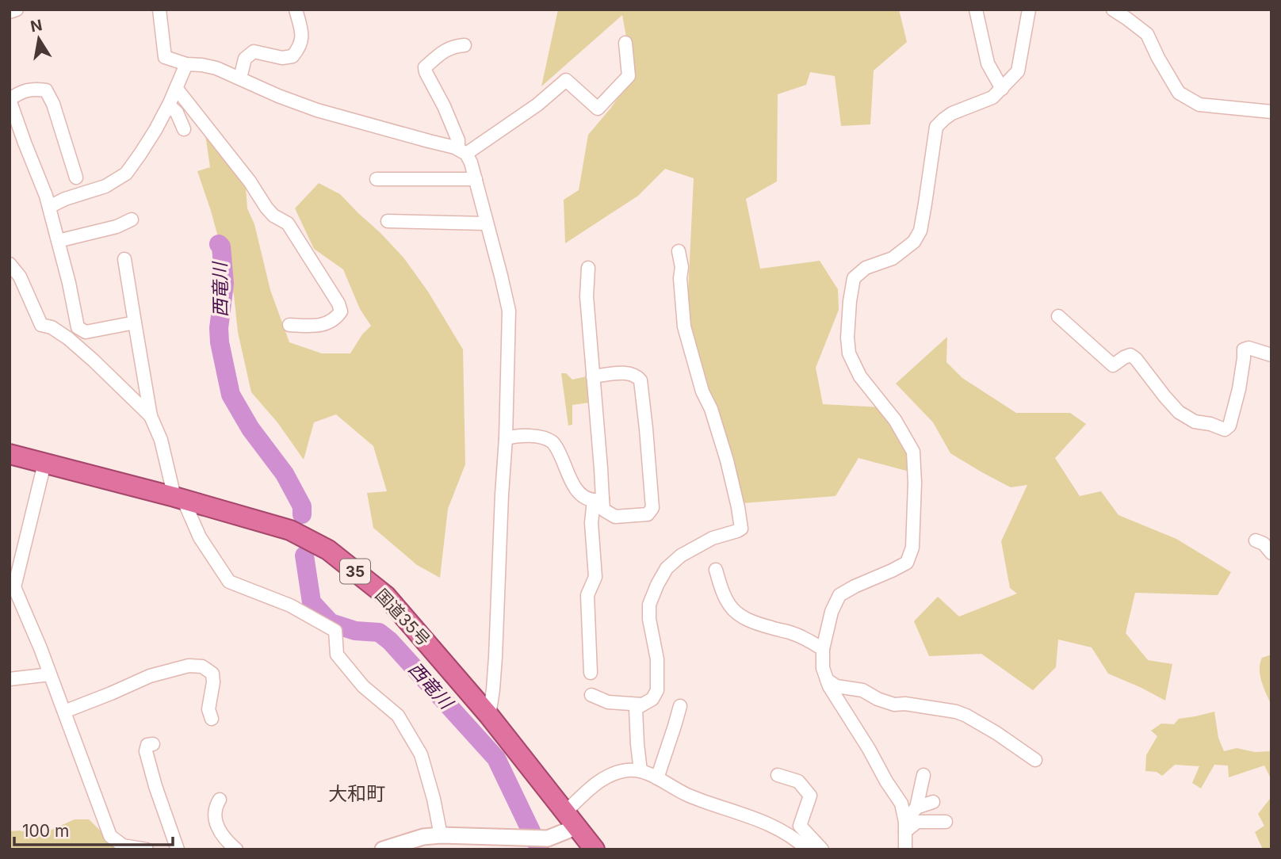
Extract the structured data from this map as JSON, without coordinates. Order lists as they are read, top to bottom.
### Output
{
  "streets": {
    "highway": ["35", "国道35号"]
  },
  "districts": ["大和町"],
  "water": ["西竜川"],
  "scale_bar": "100 m",
  "north": "top"
}
